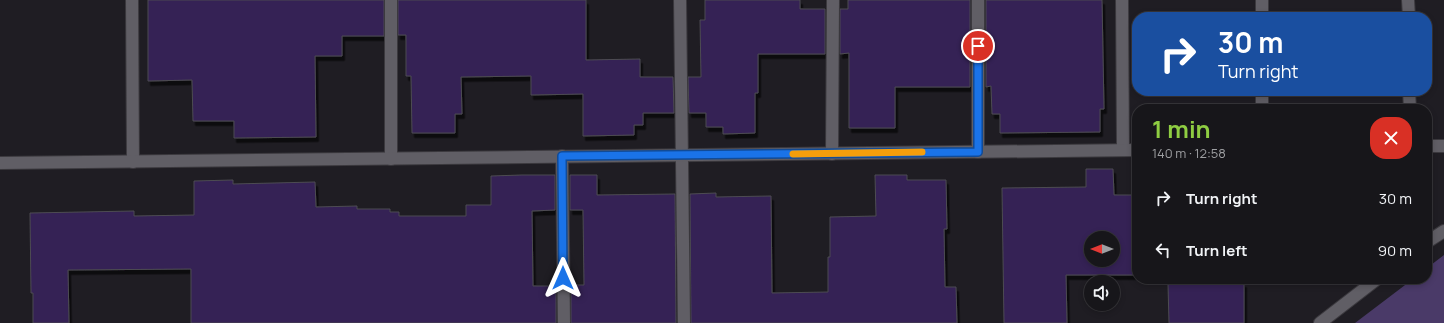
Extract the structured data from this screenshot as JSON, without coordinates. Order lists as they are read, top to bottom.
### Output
{
  "north": "left",
  "page": {
    "turn": ["30 m", "Turn right"],
    "heading": ["1 min", "140 m · 12:58"],
    "list": [
      {
        "name": "Turn right",
        "value": "30 m"
      },
      {
        "name": "Turn left",
        "value": "90 m"
      }
    ]
  }
}
